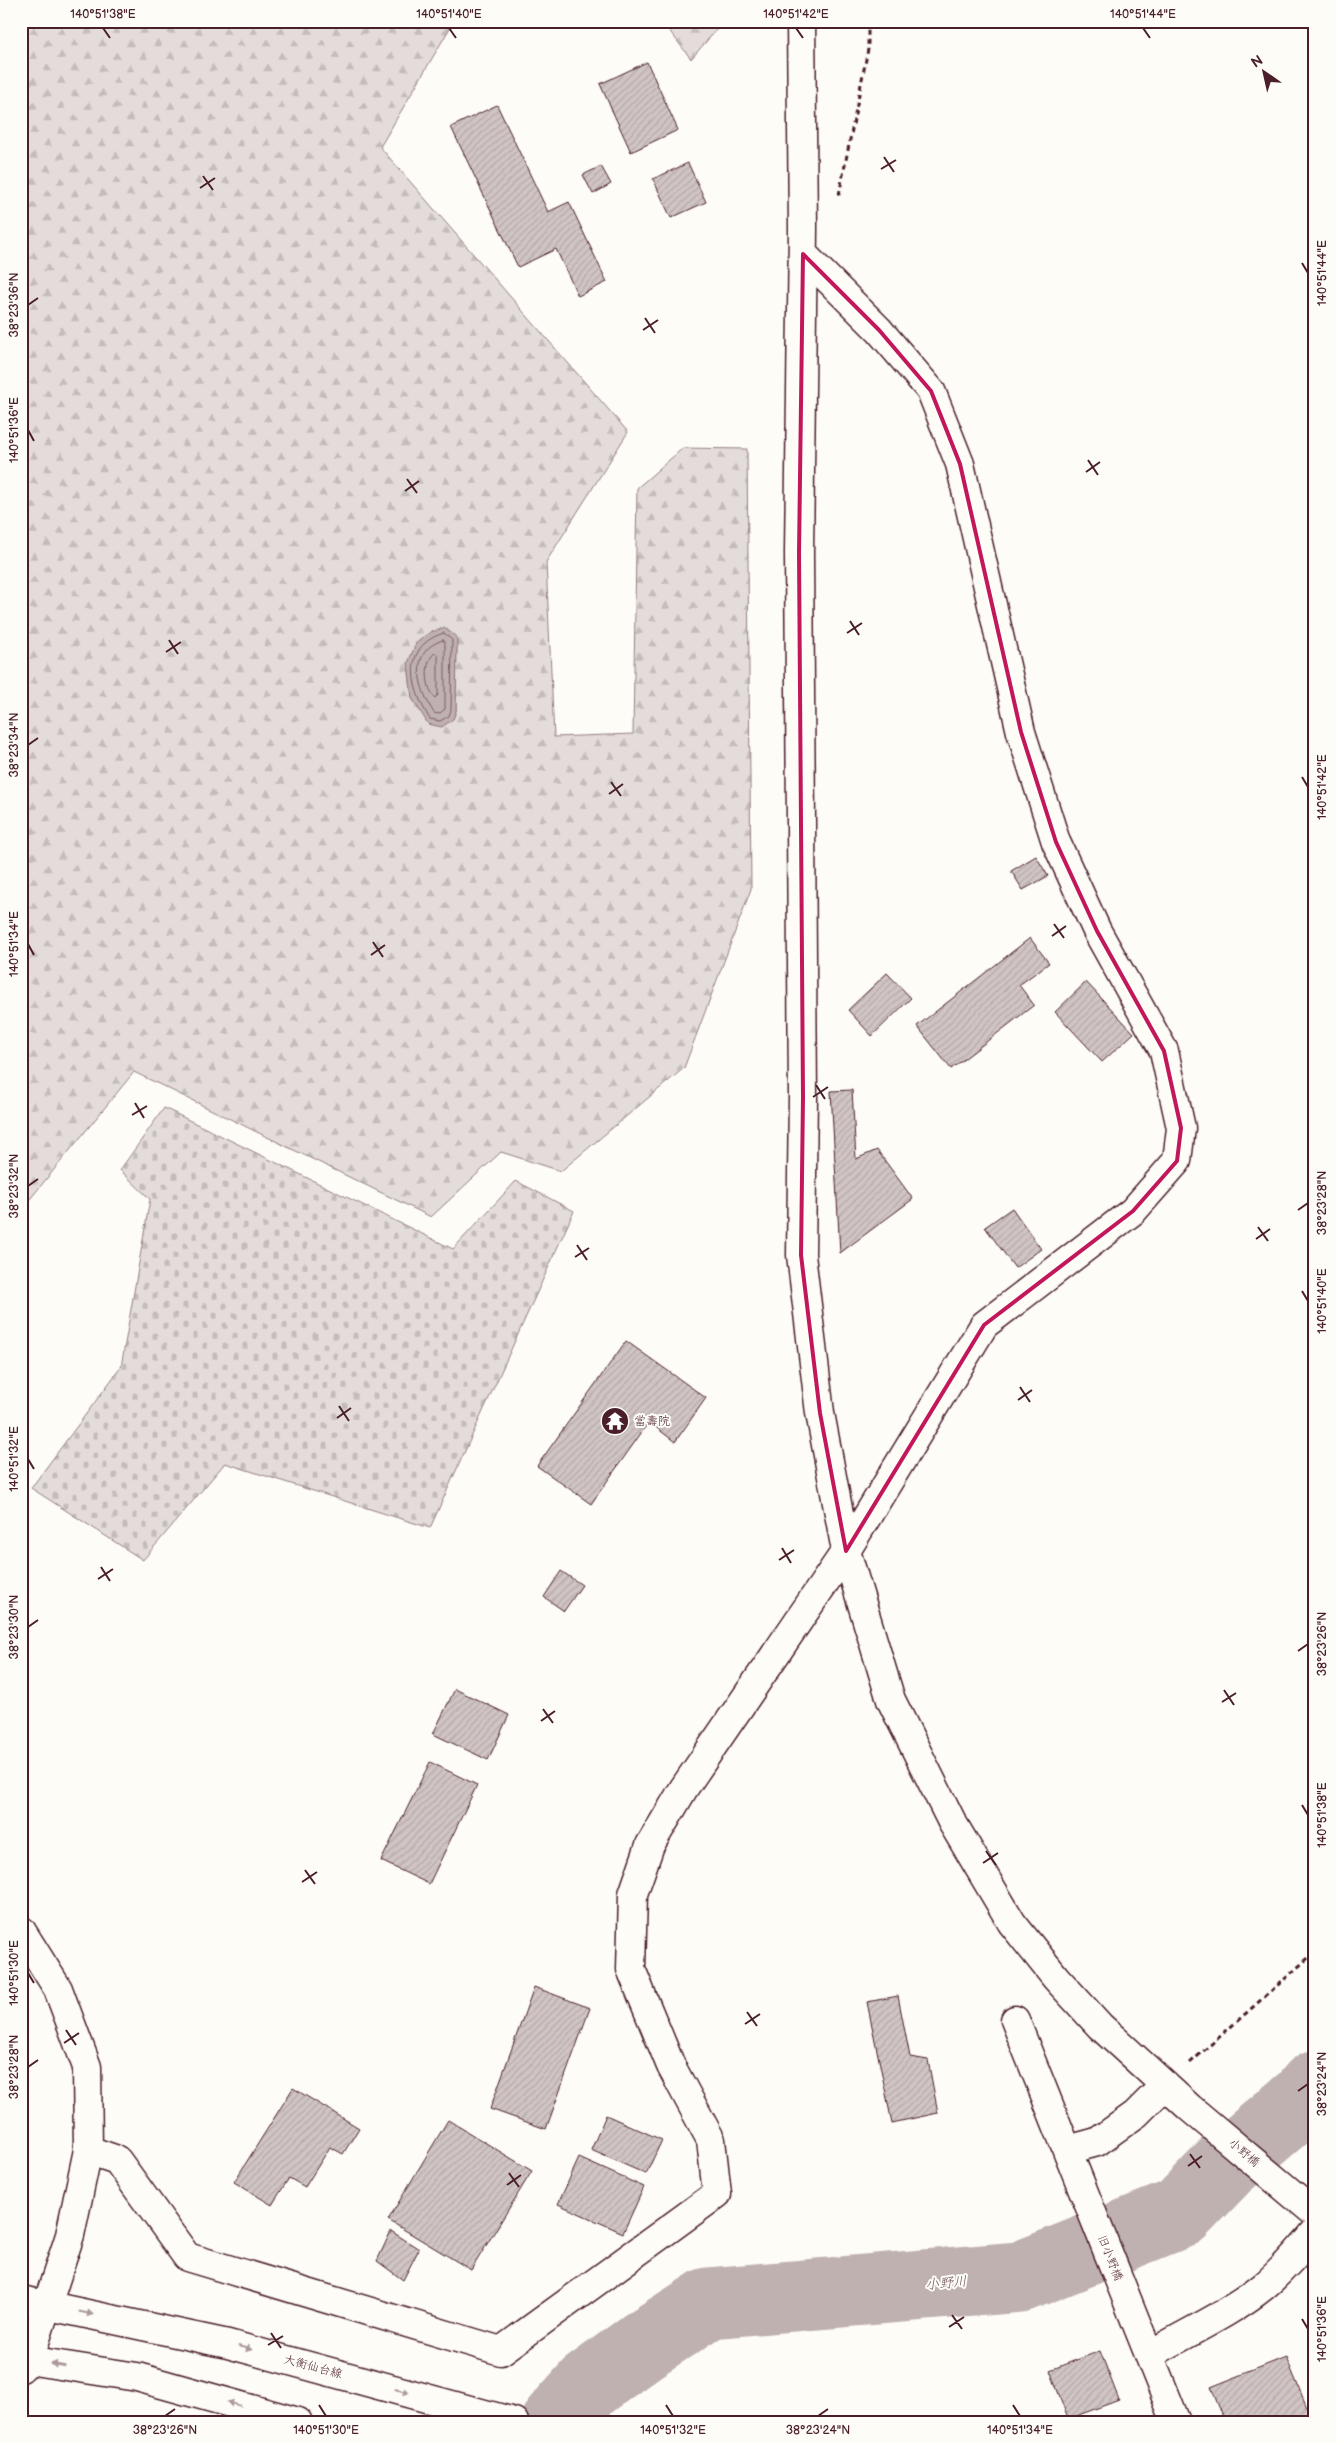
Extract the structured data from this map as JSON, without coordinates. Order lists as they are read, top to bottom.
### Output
{
  "streets": {
    "street": ["小野橋", "旧小野橋", "大衡仙台線"]
  },
  "water": ["小野川"],
  "places": {
    "temple": ["當壽院"]
  },
  "north": "top left",
  "coordinates": [
    "140°51'38\"E",
    "140°51'40\"E",
    "140°51'42\"E",
    "140°51'44\"E",
    "38°23'36\"N",
    "140°51'36\"E",
    "38°23'34\"N",
    "140°51'34\"E",
    "38°23'32\"N",
    "38°23'28\"N",
    "140°51'32\"E",
    "38°23'30\"N",
    "38°23'26\"N",
    "140°51'30\"E",
    "38°23'24\"N"
  ]
}
